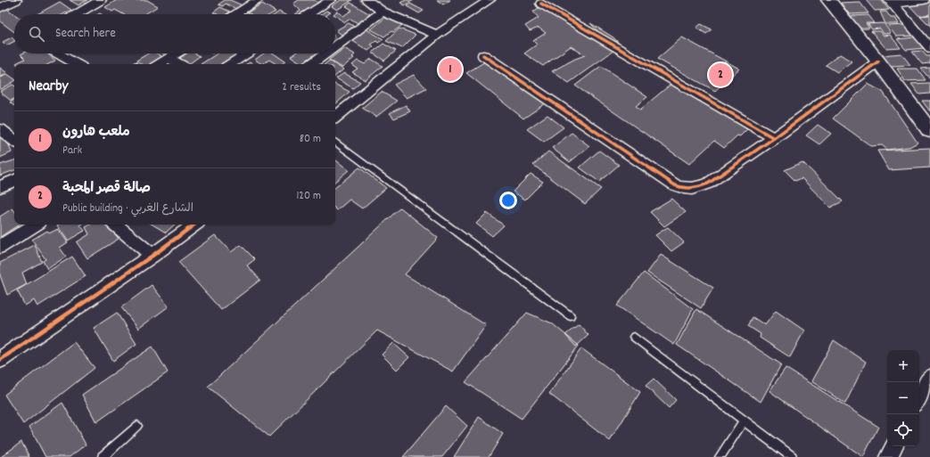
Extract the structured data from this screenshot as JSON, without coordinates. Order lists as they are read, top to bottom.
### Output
{
  "page": {
    "search": "Search here",
    "pins": ["1", "2"],
    "heading": ["Nearby", "2 results"],
    "list": [
      {
        "mark": "1",
        "name": "ملعب هارون",
        "note": "Park",
        "value": "80 m"
      },
      {
        "mark": "2",
        "name": "صالة قصر المحبة",
        "note": "Public building · الشارع الغربي",
        "value": "120 m"
      }
    ],
    "map_buttons": ["+", "−"]
  }
}
